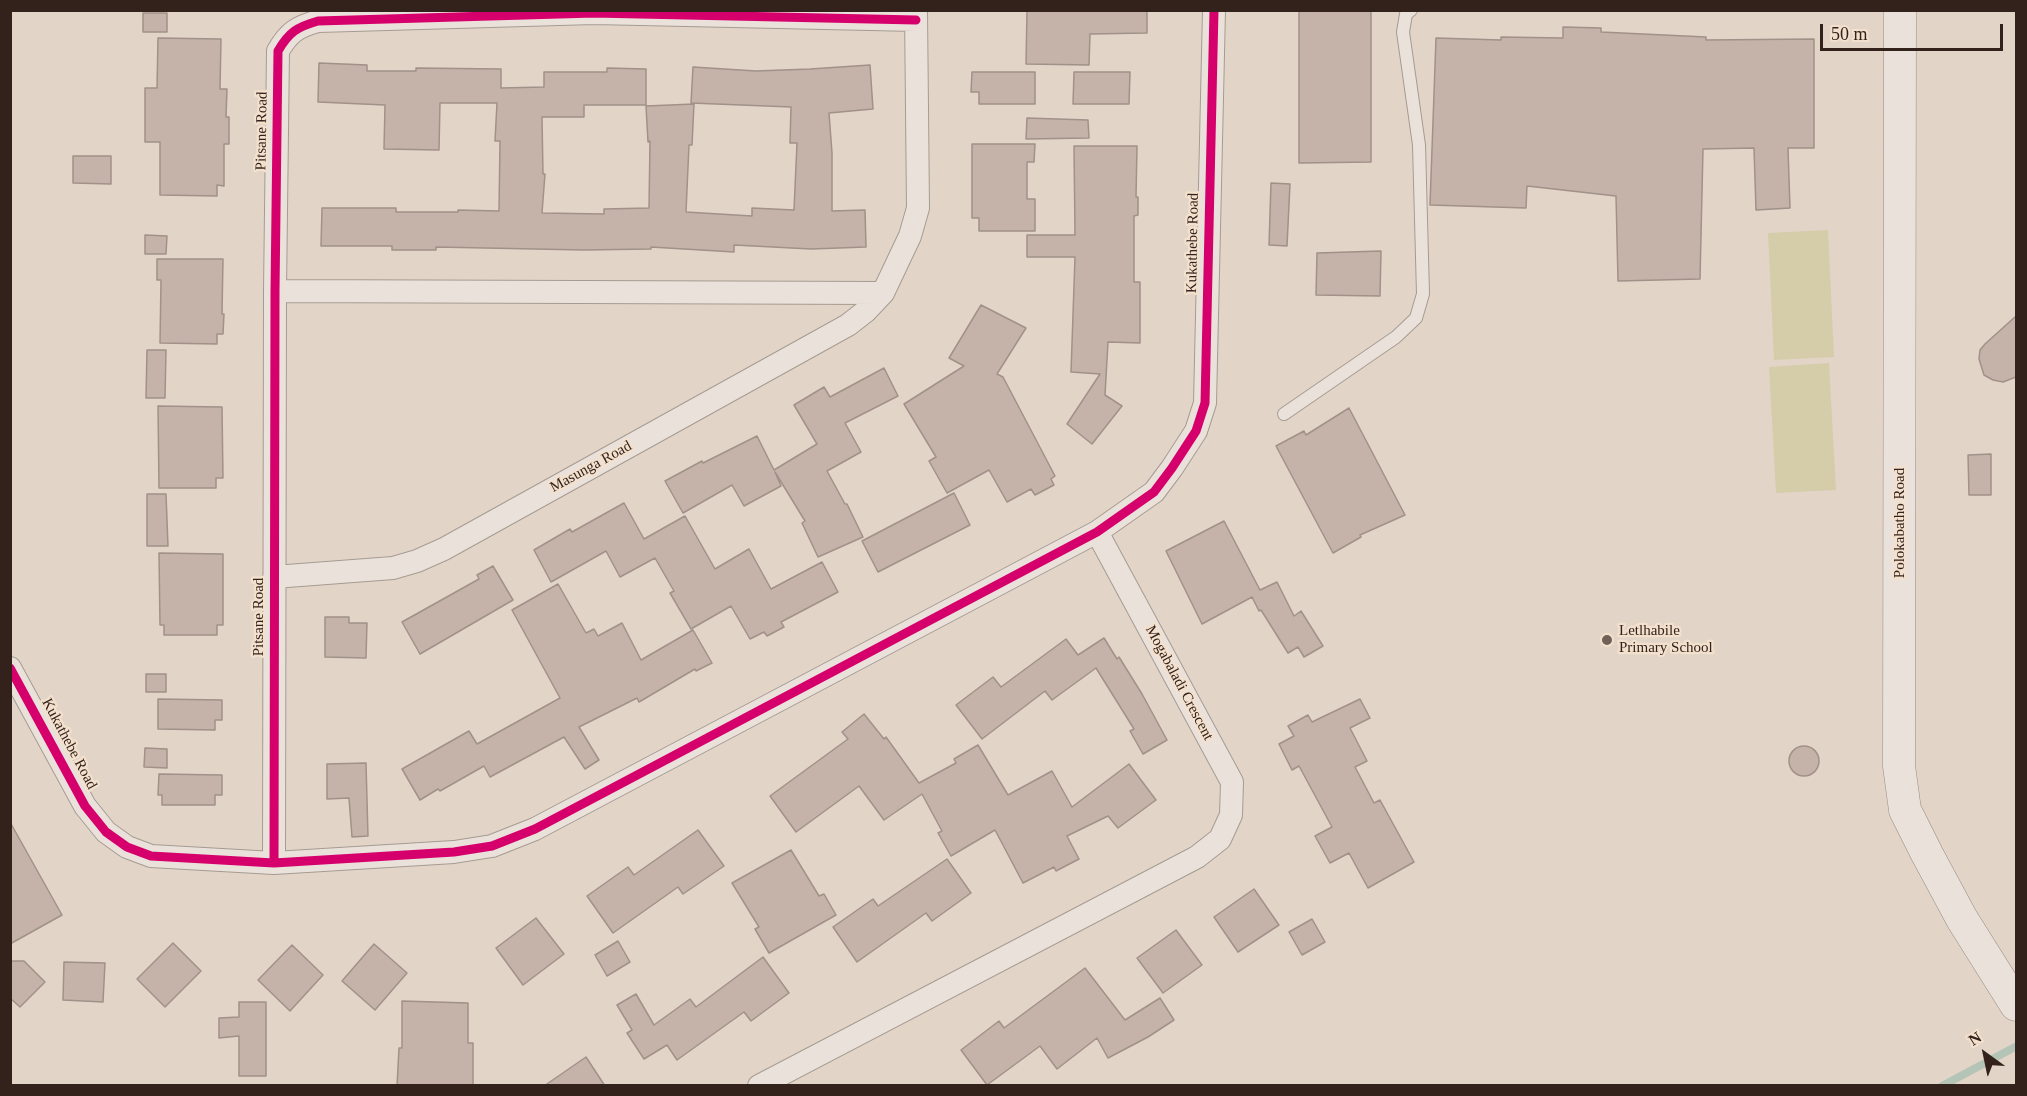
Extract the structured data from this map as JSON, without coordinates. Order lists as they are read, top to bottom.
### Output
{
  "streets": {
    "street": [
      "Pitsane Road",
      "Kukathebe Road",
      "Masunga Road",
      "Polokabatho Road",
      "Mogabaladi Crescent"
    ]
  },
  "crossings": [
    ["Pitsane Road", "Kukathebe Road"],
    ["Pitsane Road", "Masunga Road"],
    ["Kukathebe Road", "Mogabaladi Crescent"]
  ],
  "places": ["Letlhabile Primary School"],
  "scale_bar": "50 m",
  "north": "top left"
}
